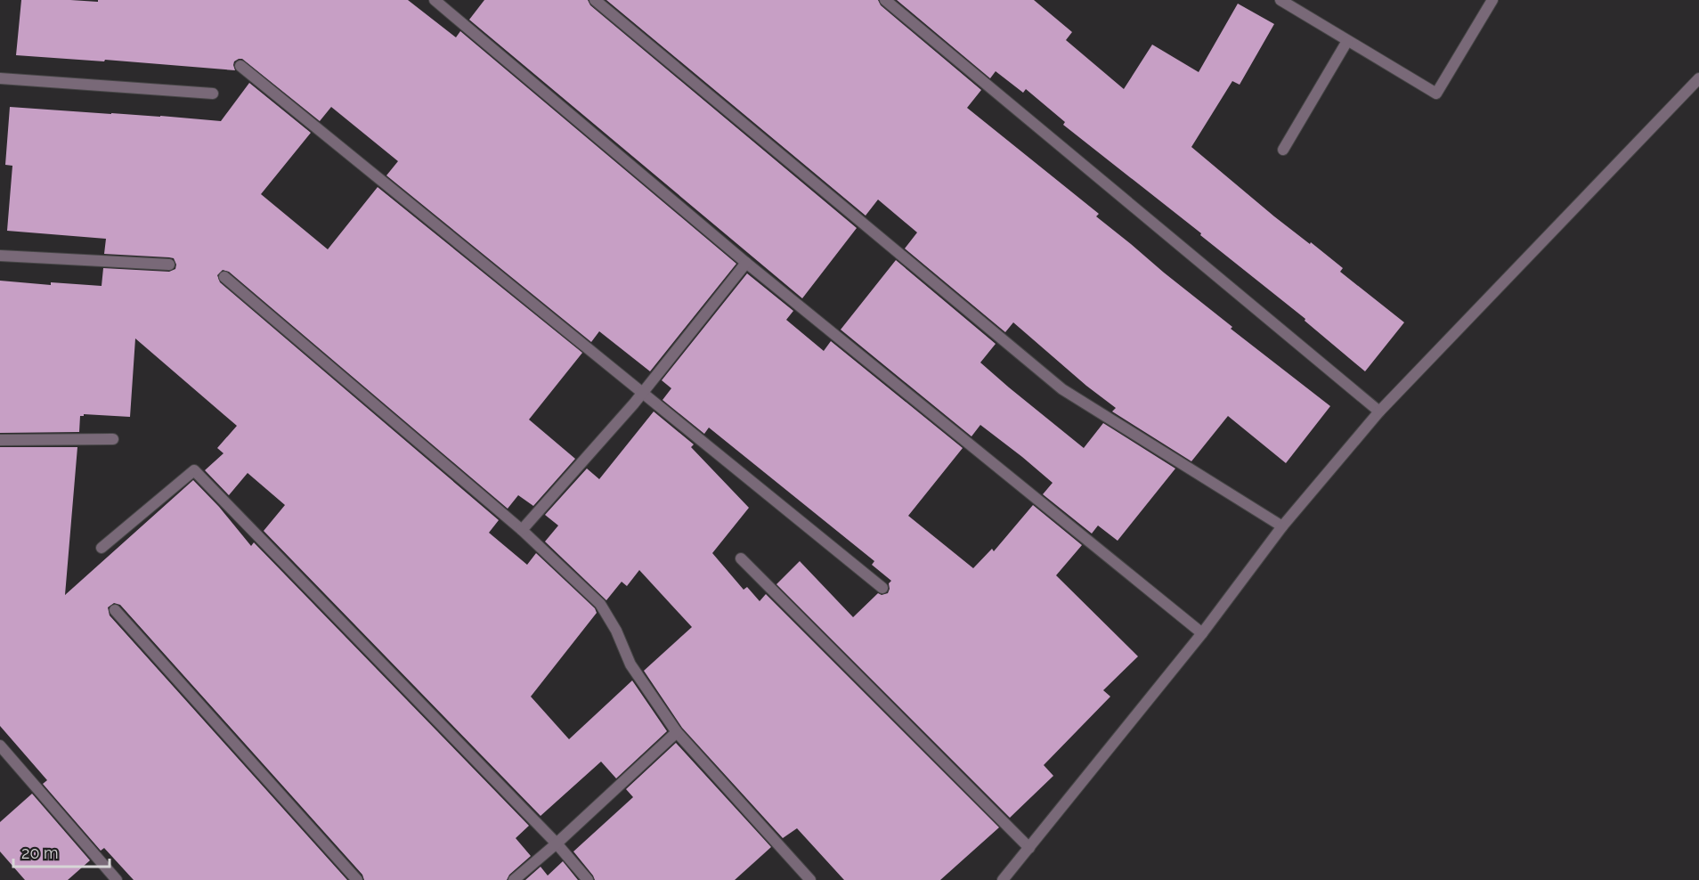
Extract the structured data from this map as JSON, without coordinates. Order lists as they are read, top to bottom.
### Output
{
  "scale_bar": "20 m"
}
